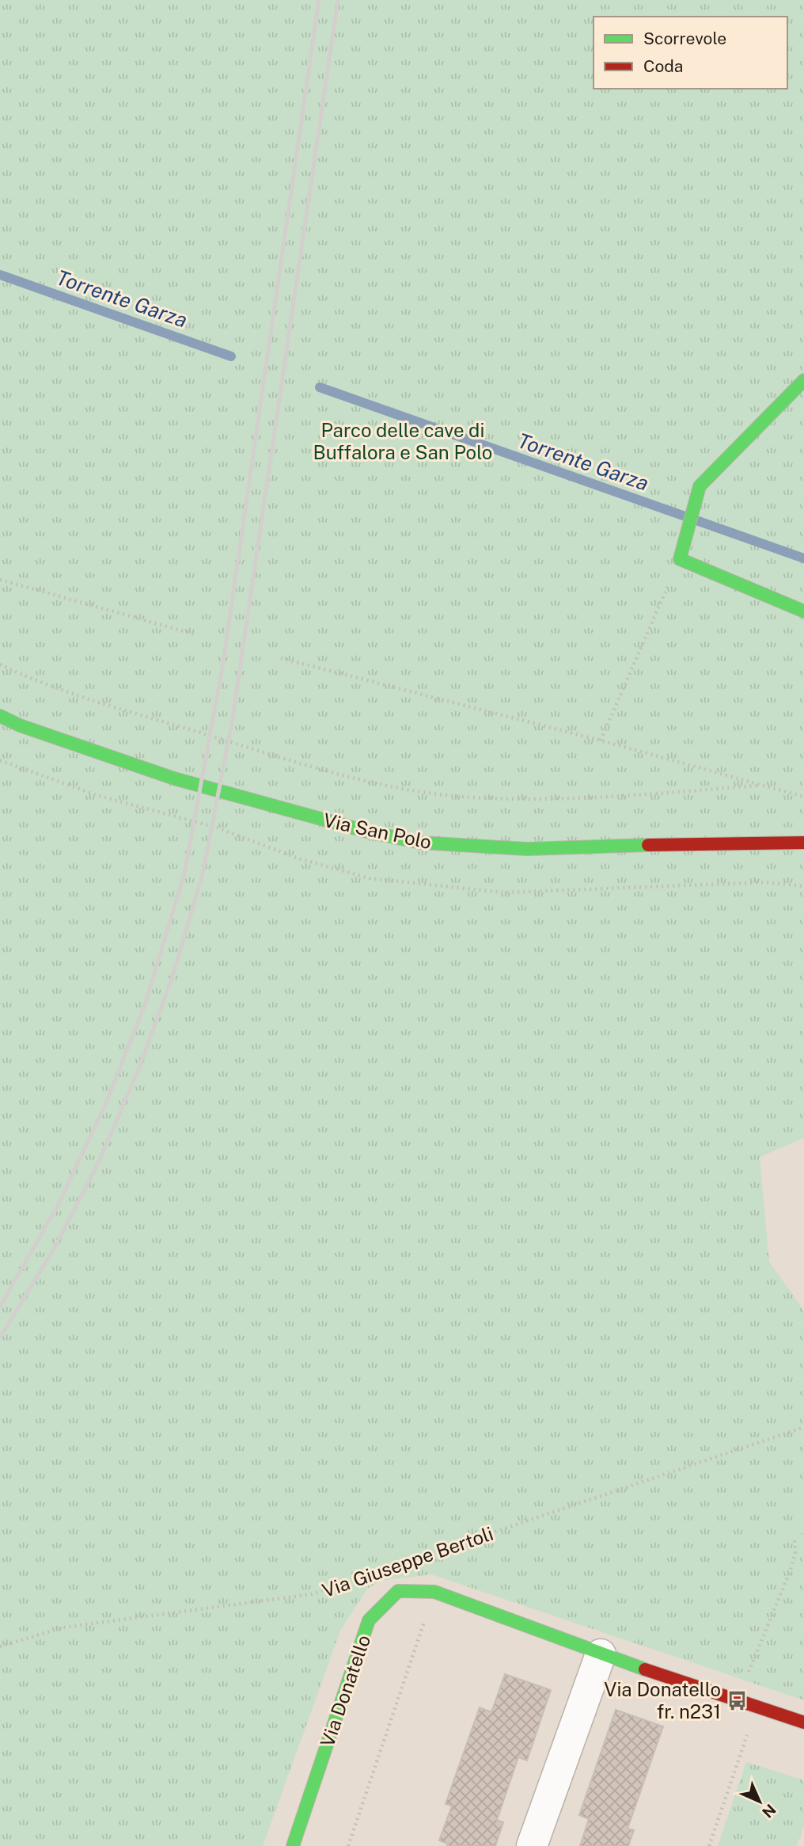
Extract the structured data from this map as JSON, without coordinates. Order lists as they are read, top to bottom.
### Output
{
  "streets": {
    "street": ["Via San Polo", "Via Donatello"],
    "path": ["Via Giuseppe Bertoli"]
  },
  "water": ["Torrente Garza"],
  "parks": ["Parco delle cave di Buffalora e San Polo"],
  "places": {
    "bus stop": ["Via Donatello fr. n231"]
  },
  "legend": ["Scorrevole", "Coda"],
  "north": "bottom right"
}
